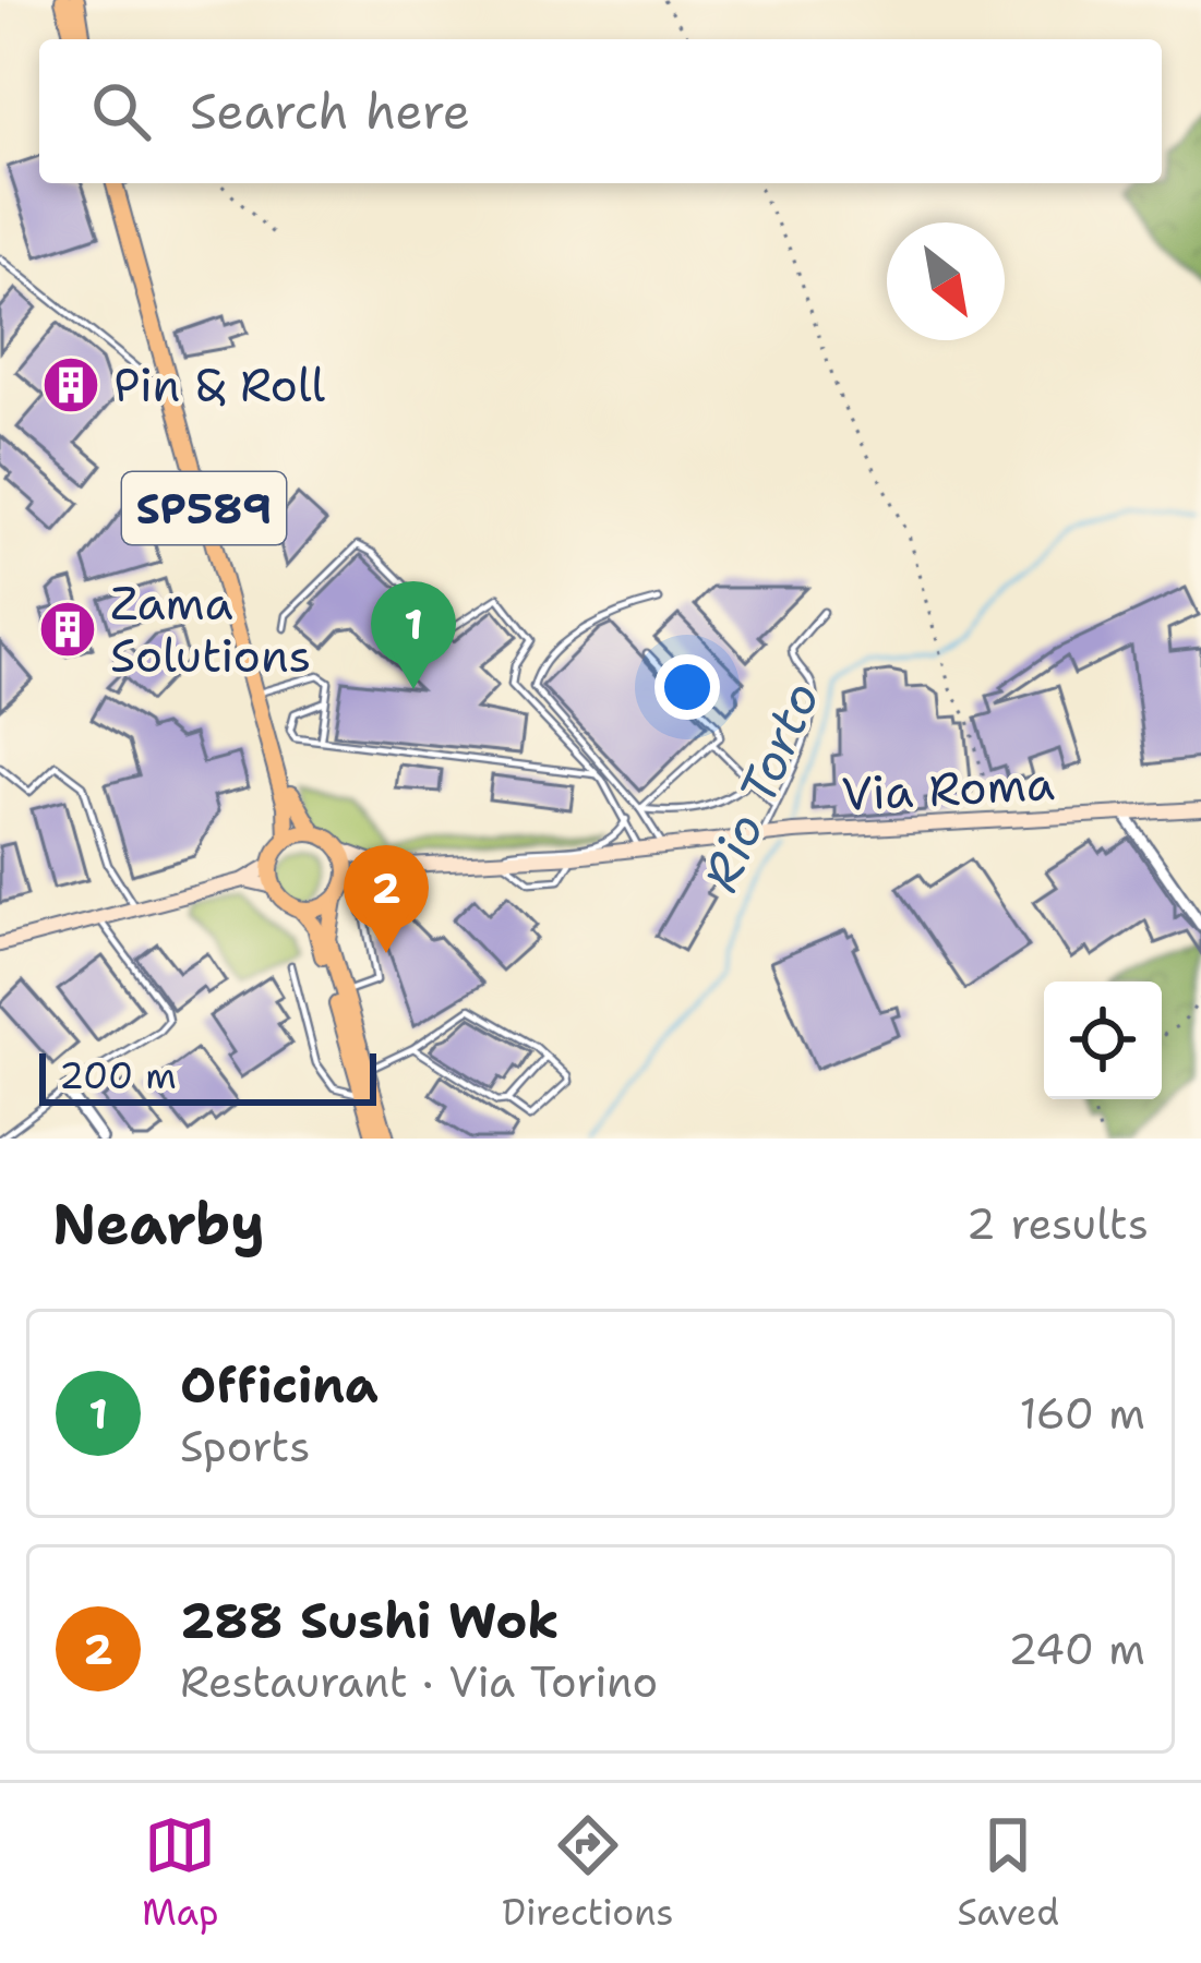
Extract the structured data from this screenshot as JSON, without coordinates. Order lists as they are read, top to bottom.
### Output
{
  "streets": {
    "main road": ["SP589"],
    "street": ["Via Roma"]
  },
  "water": ["Rio Torto"],
  "places": {
    "building": ["Pin & Roll", "Zama Solutions"]
  },
  "scale_bar": "200 m",
  "north": "bottom right",
  "page": {
    "search": "Search here",
    "pins": ["1", "2"],
    "scale": "200 m",
    "heading": ["Nearby", "2 results"],
    "list": [
      {
        "mark": "1",
        "name": "Officina",
        "note": "Sports",
        "value": "160 m"
      },
      {
        "mark": "2",
        "name": "288 Sushi Wok",
        "note": "Restaurant · Via Torino",
        "value": "240 m"
      }
    ],
    "nav": ["Map", "Directions", "Saved"]
  }
}
